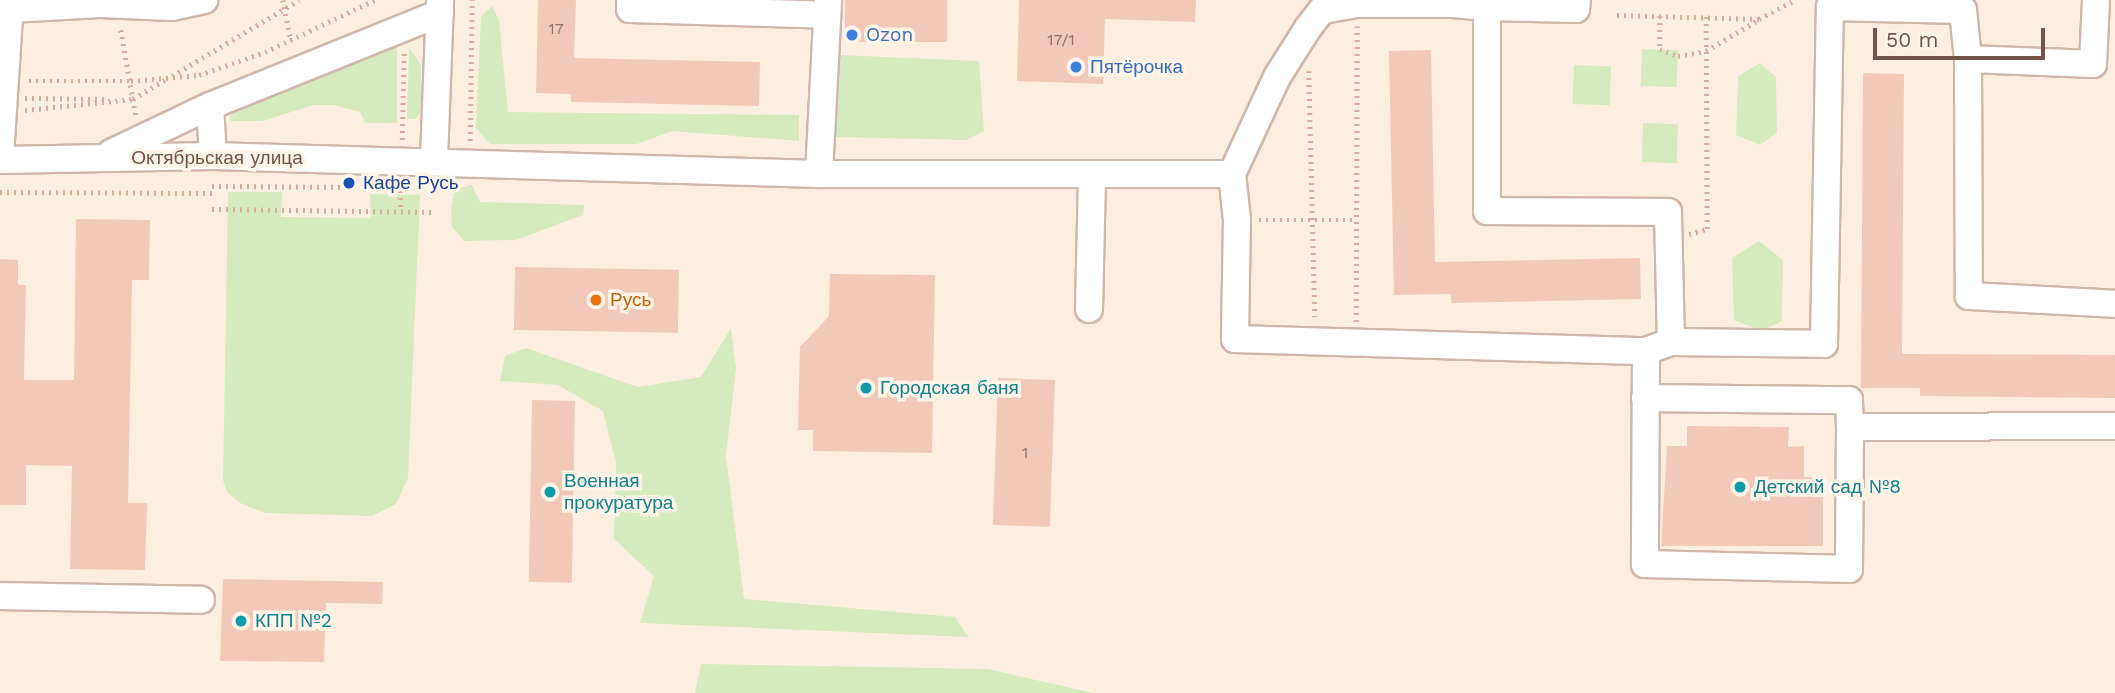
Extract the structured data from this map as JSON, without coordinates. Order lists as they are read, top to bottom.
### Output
{
  "streets": {
    "street": ["Октябрьская улица"]
  },
  "places": [
    "Ozon",
    "Пятёрочка",
    "Кафе Русь",
    "Русь",
    "Городская баня",
    "Детский сад №8",
    "Военная прокуратура",
    "КПП №2"
  ],
  "house_numbers": ["17", "17/1", "1"],
  "scale_bar": "50 m"
}
